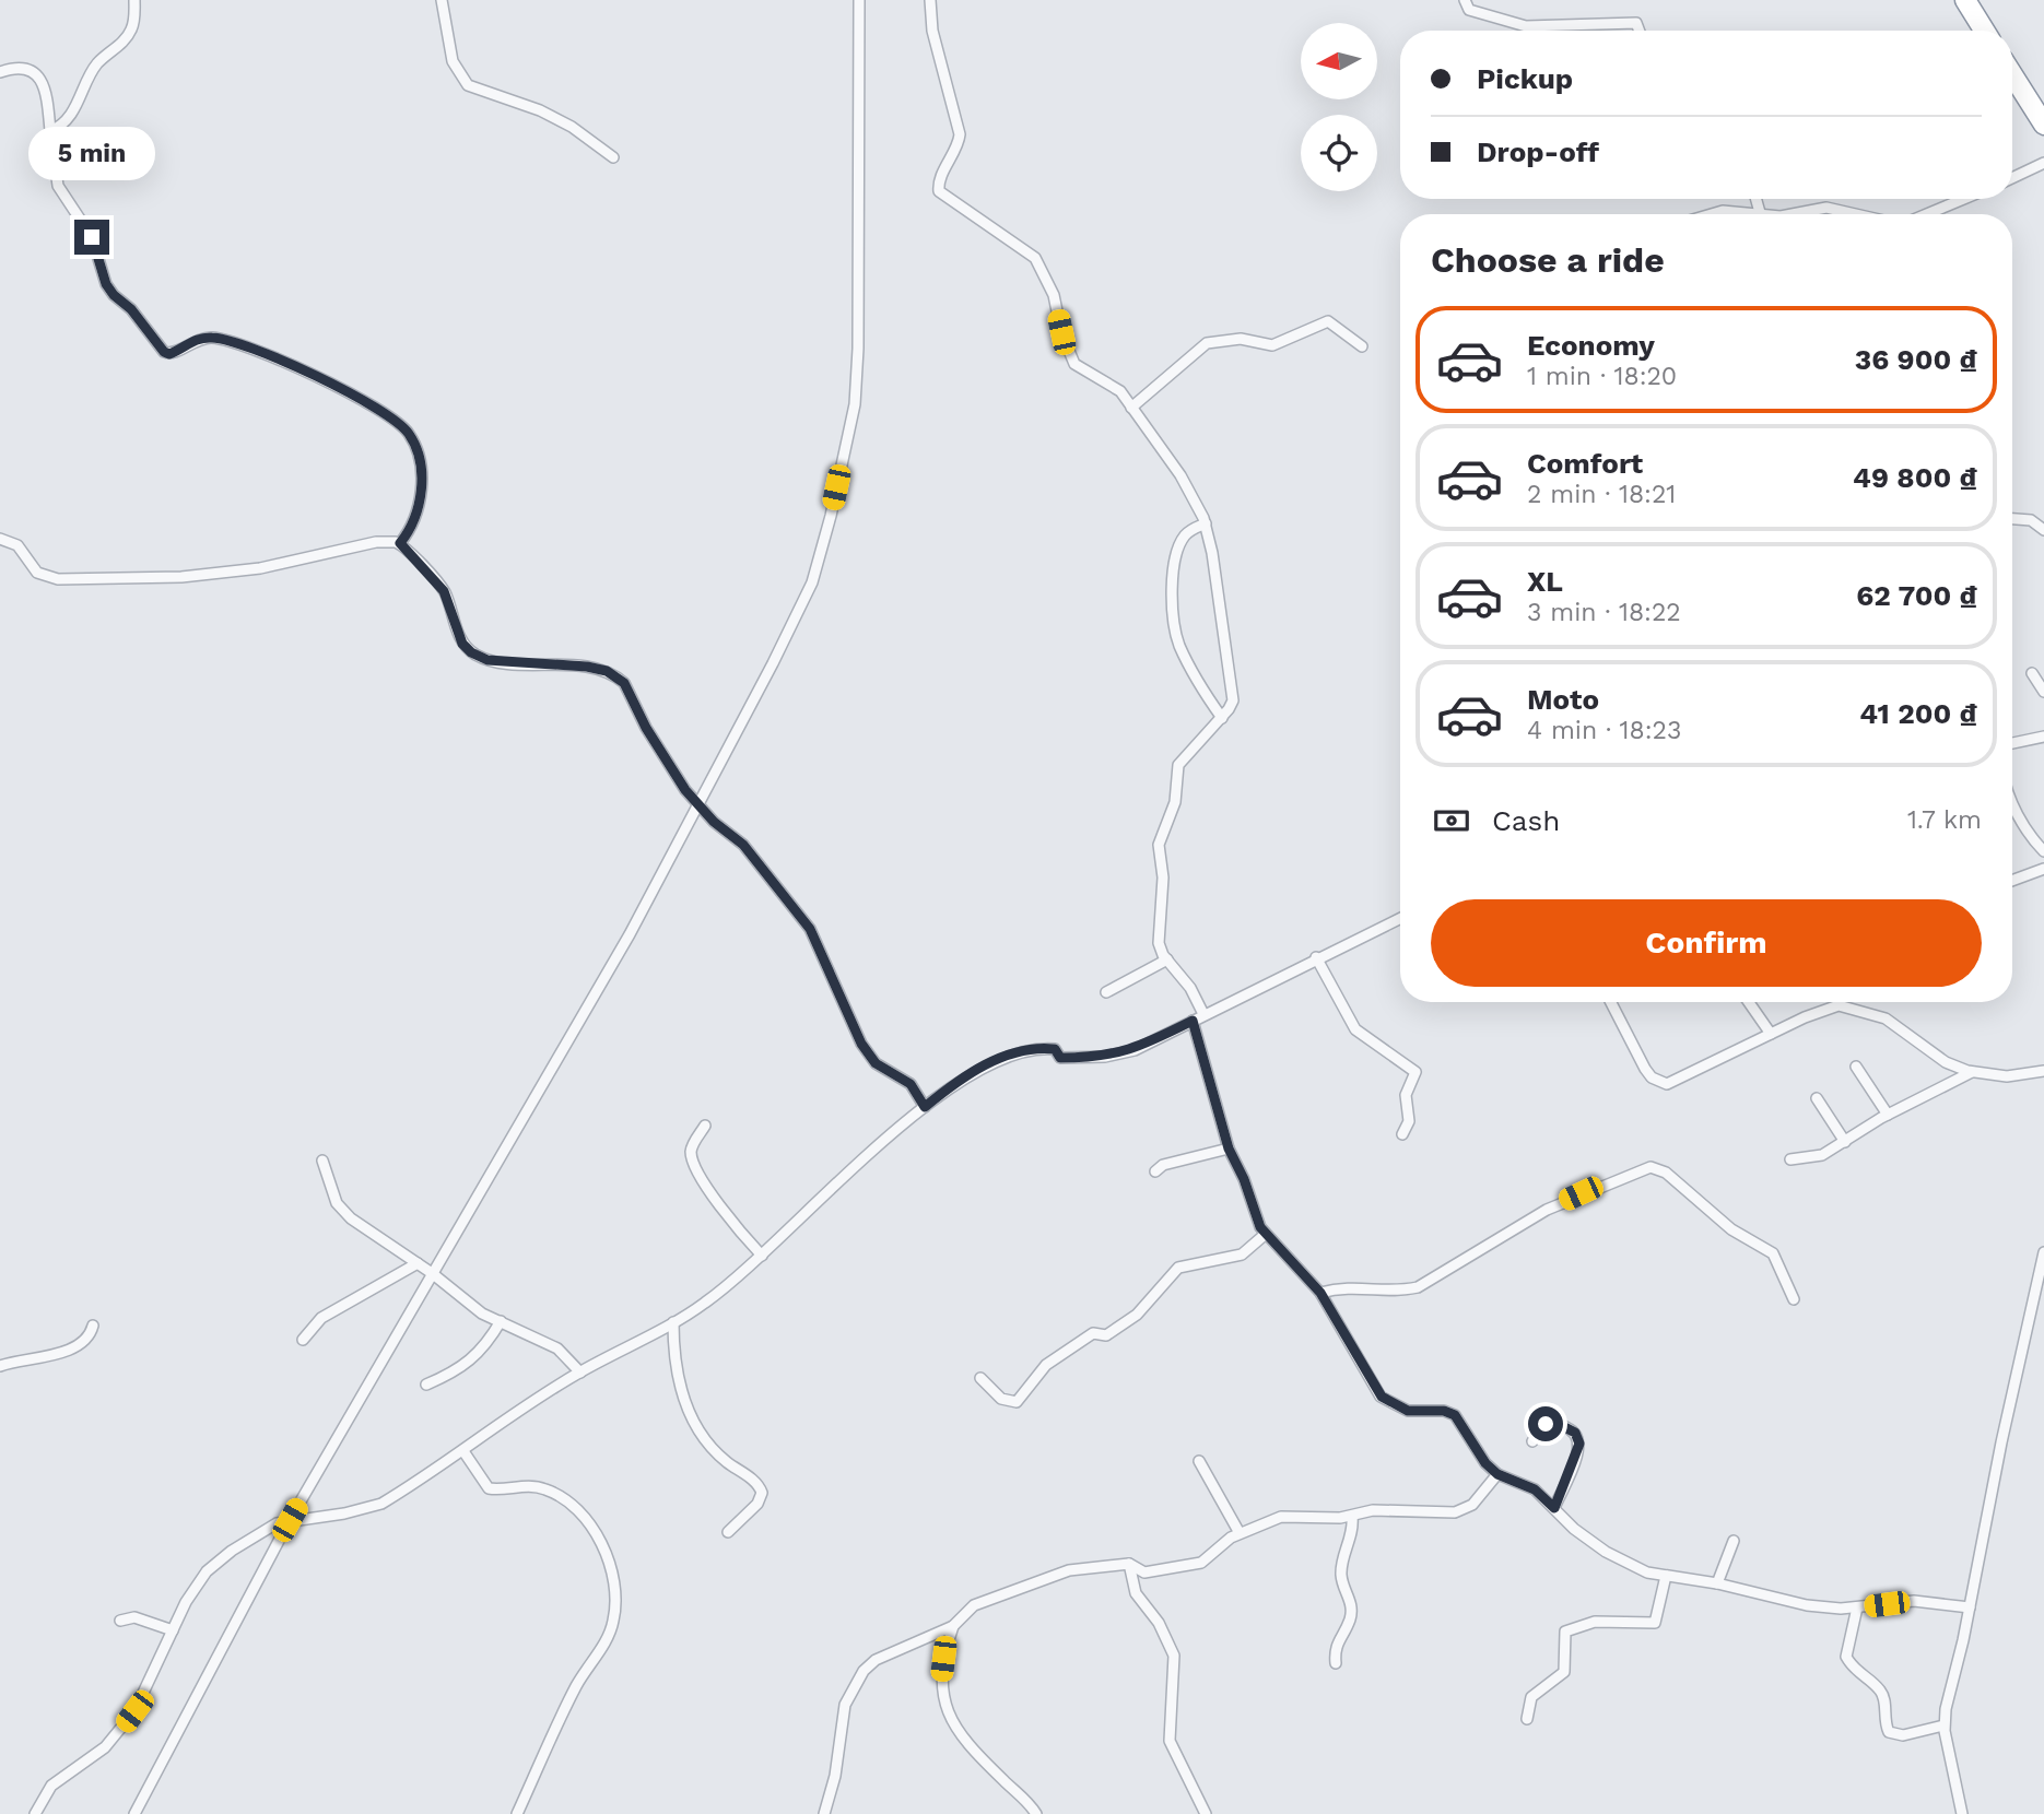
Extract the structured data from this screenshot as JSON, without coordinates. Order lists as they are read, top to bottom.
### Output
{
  "north": "left",
  "page": {
    "banner": ["Pickup", "Drop-off"],
    "bubble": "5 min",
    "heading": "Choose a ride",
    "list": [
      {
        "name": "Economy",
        "note": "1 min · 18:20",
        "value": "36 900 ₫"
      },
      {
        "name": "Comfort",
        "note": "2 min · 18:21",
        "value": "49 800 ₫"
      },
      {
        "name": "XL",
        "note": "3 min · 18:22",
        "value": "62 700 ₫"
      },
      {
        "name": "Moto",
        "note": "4 min · 18:23",
        "value": "41 200 ₫"
      }
    ],
    "pay": ["Cash", "1.7 km"],
    "buttons": "Confirm"
  }
}
